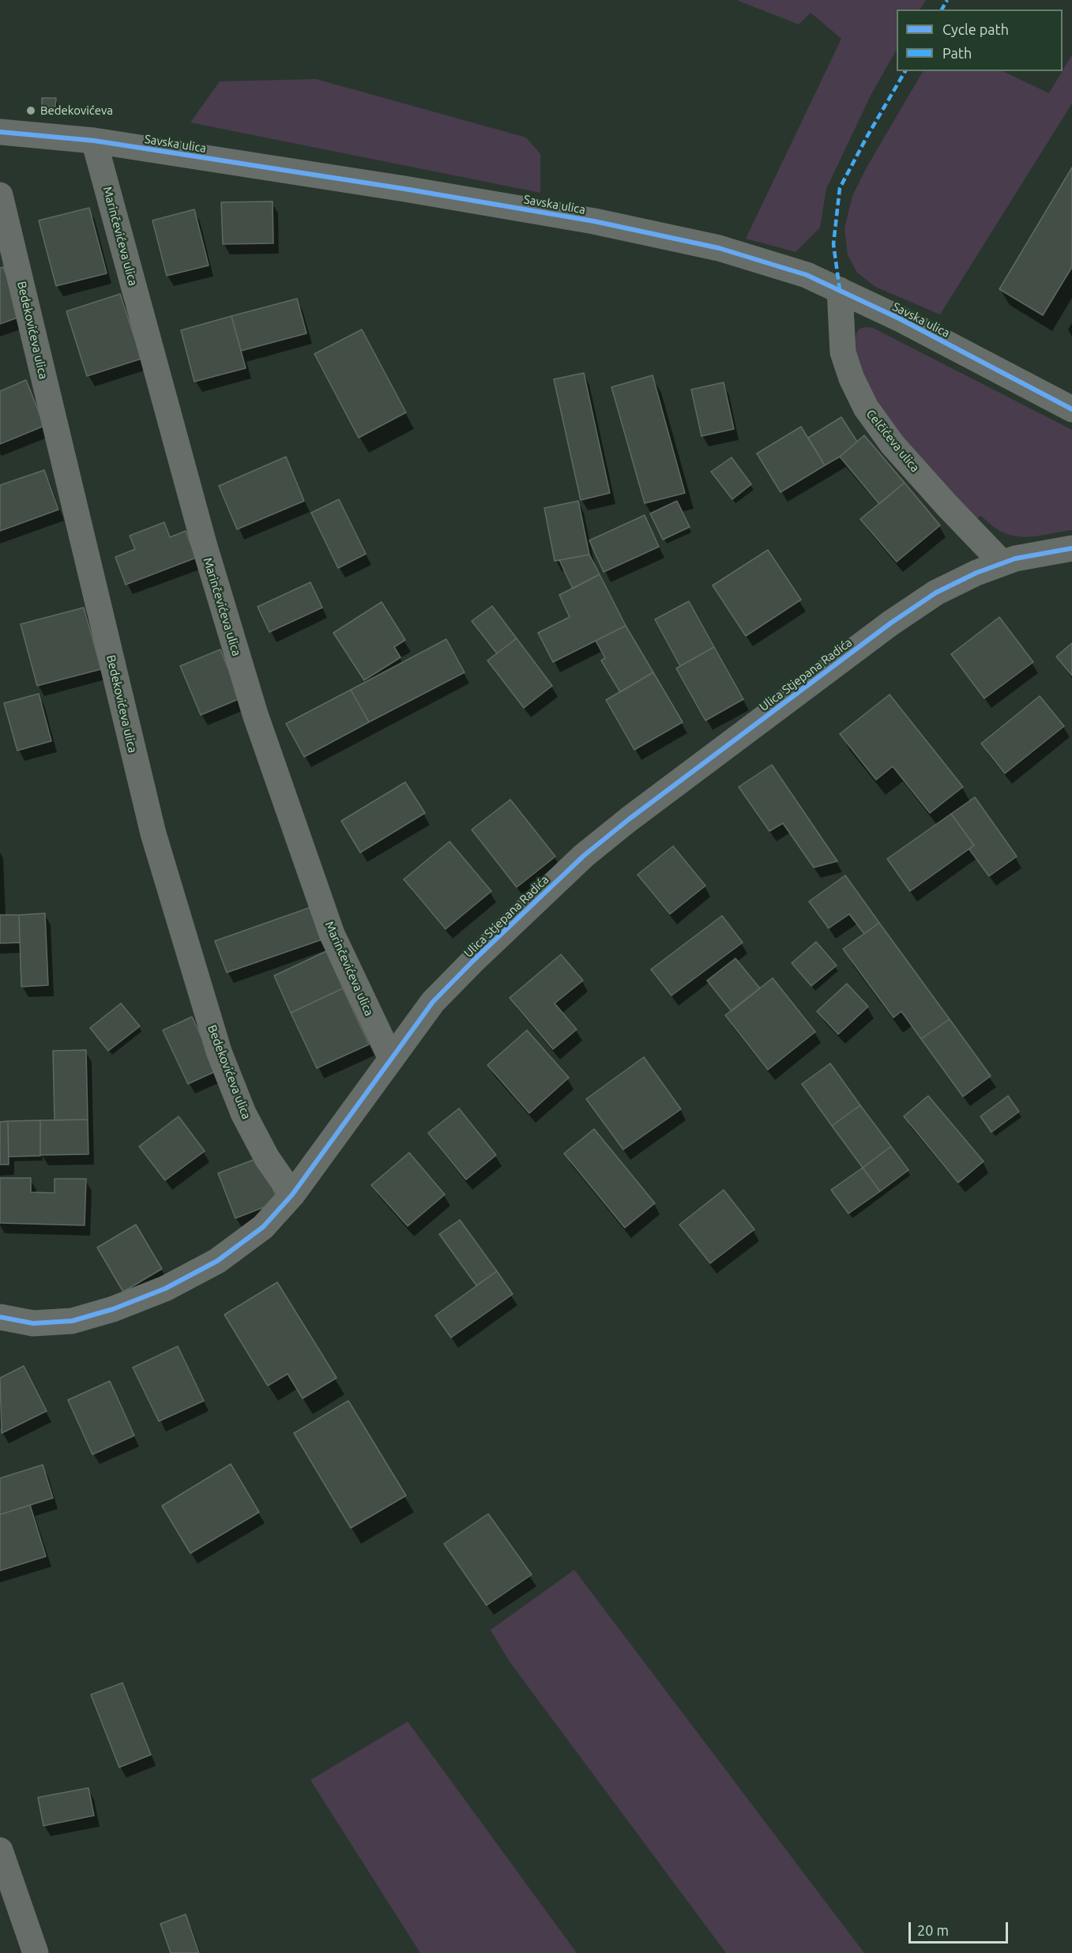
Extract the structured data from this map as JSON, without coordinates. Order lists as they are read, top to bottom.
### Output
{
  "streets": {
    "street": [
      "Savska ulica",
      "Marinčevićeva ulica",
      "Bedekovićeva ulica",
      "Celčićeva ulica",
      "Ulica Stjepana Radića"
    ]
  },
  "crossings": [
    ["Savska ulica", "Marinčevićeva ulica"],
    ["Savska ulica", "Celčićeva ulica"],
    ["Marinčevićeva ulica", "Ulica Stjepana Radića"],
    ["Bedekovićeva ulica", "Ulica Stjepana Radića"],
    ["Celčićeva ulica", "Ulica Stjepana Radića"]
  ],
  "places": ["Bedekovićeva"],
  "legend": ["Cycle path", "Path"],
  "scale_bar": "20 m"
}
